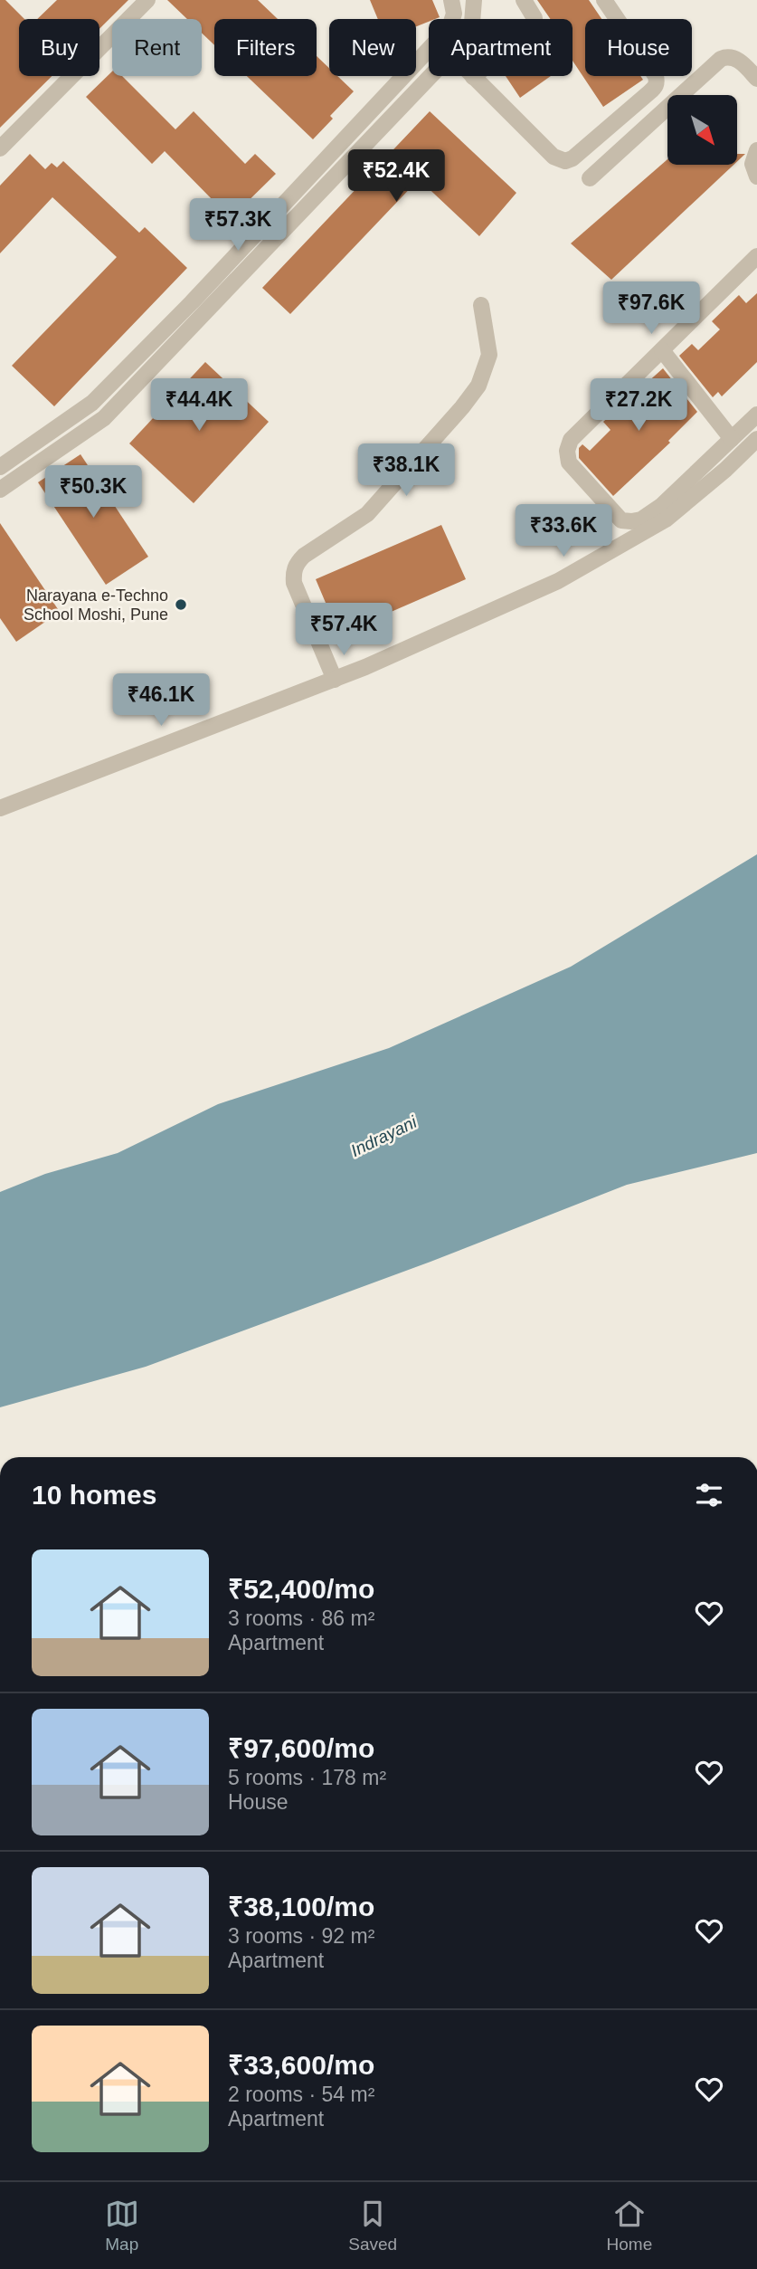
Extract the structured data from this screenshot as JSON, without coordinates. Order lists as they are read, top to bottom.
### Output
{
  "water": ["Indrayani"],
  "places": ["Narayana e-Techno School Moshi, Pune"],
  "north": "bottom right",
  "page": {
    "chip": [
      "Buy",
      "Rent",
      "Filters",
      "New",
      "Apartment",
      "House"
    ],
    "price": [
      "₹52.4K",
      "₹57.3K",
      "₹97.6K",
      "₹44.4K",
      "₹27.2K",
      "₹38.1K",
      "₹50.3K",
      "₹33.6K",
      "₹57.4K",
      "₹46.1K"
    ],
    "heading": "10 homes",
    "list": [
      {
        "name": "₹52,400/mo",
        "note": "3 rooms · 86 m² · Apartment"
      },
      {
        "name": "₹97,600/mo",
        "note": "5 rooms · 178 m² · House"
      },
      {
        "name": "₹38,100/mo",
        "note": "3 rooms · 92 m² · Apartment"
      },
      {
        "name": "₹33,600/mo",
        "note": "2 rooms · 54 m² · Apartment"
      }
    ],
    "tabs": ["Map", "Saved", "Home"]
  }
}
